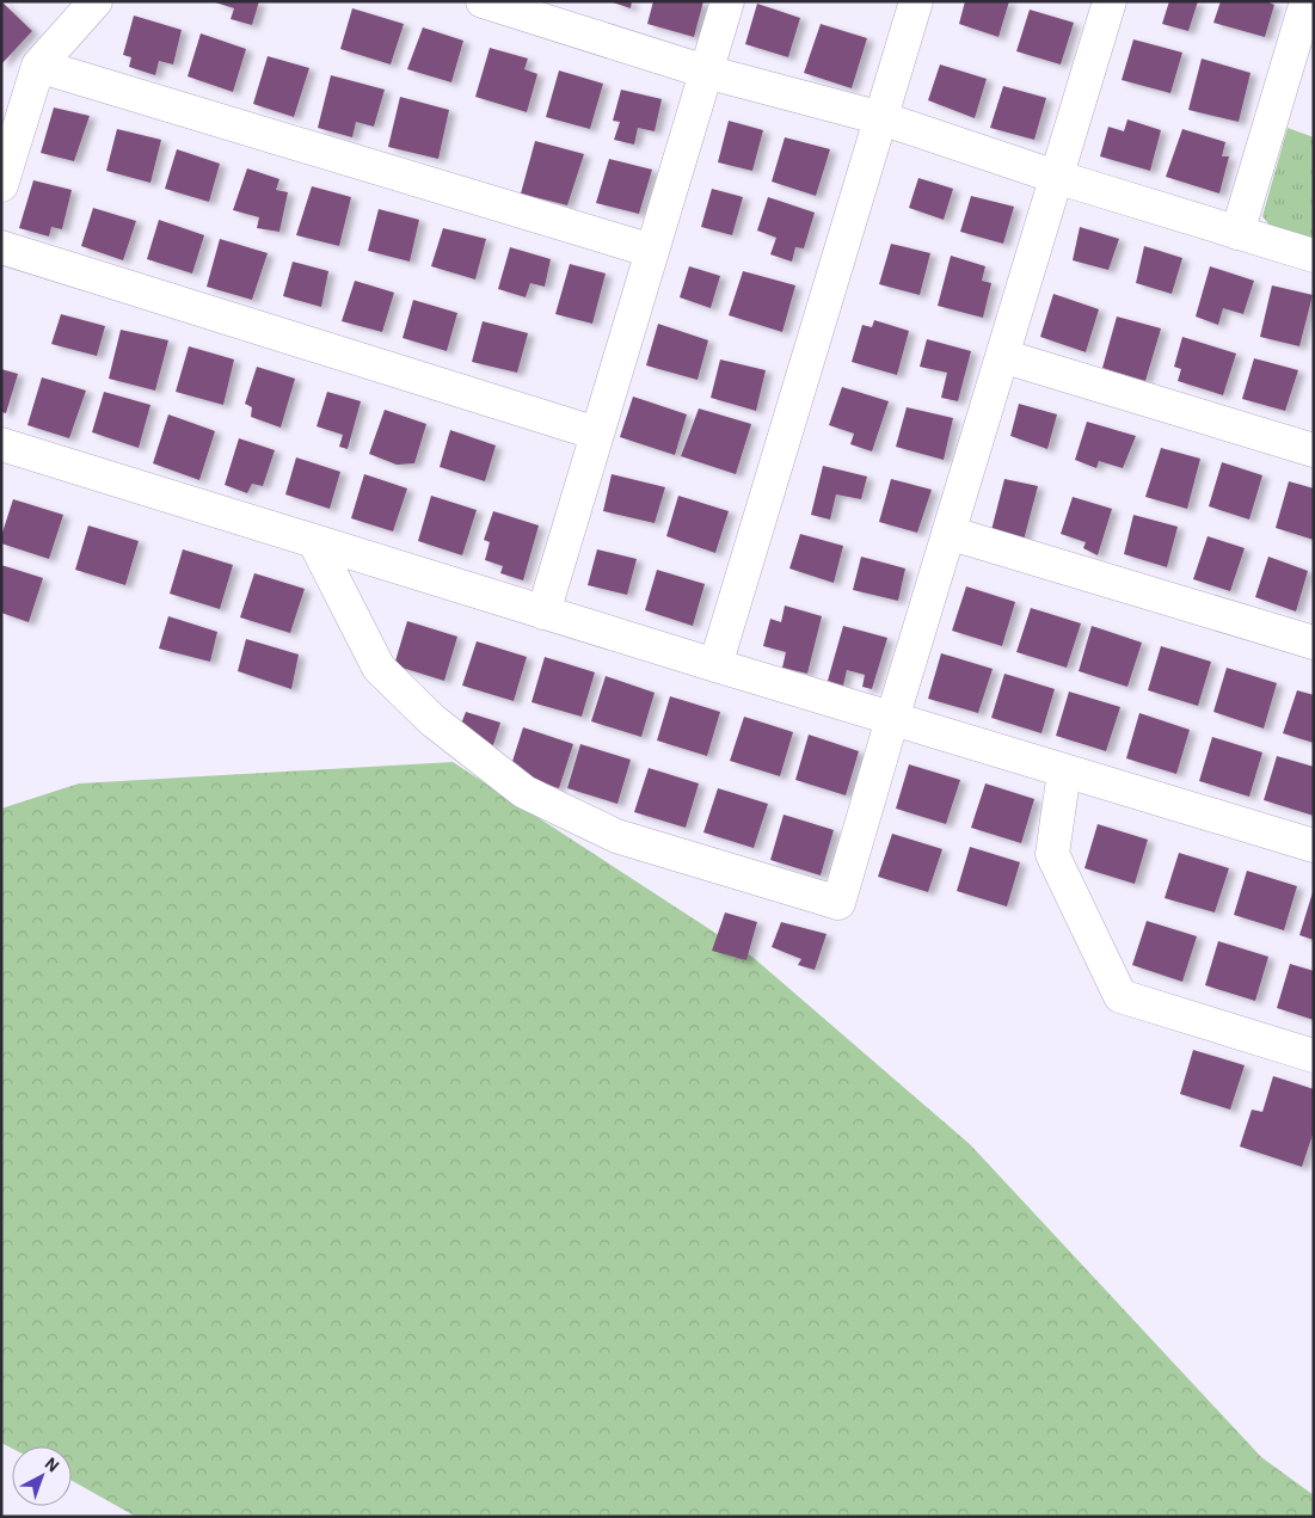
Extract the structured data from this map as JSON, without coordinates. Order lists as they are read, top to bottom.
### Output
{
  "north": "top right"
}
